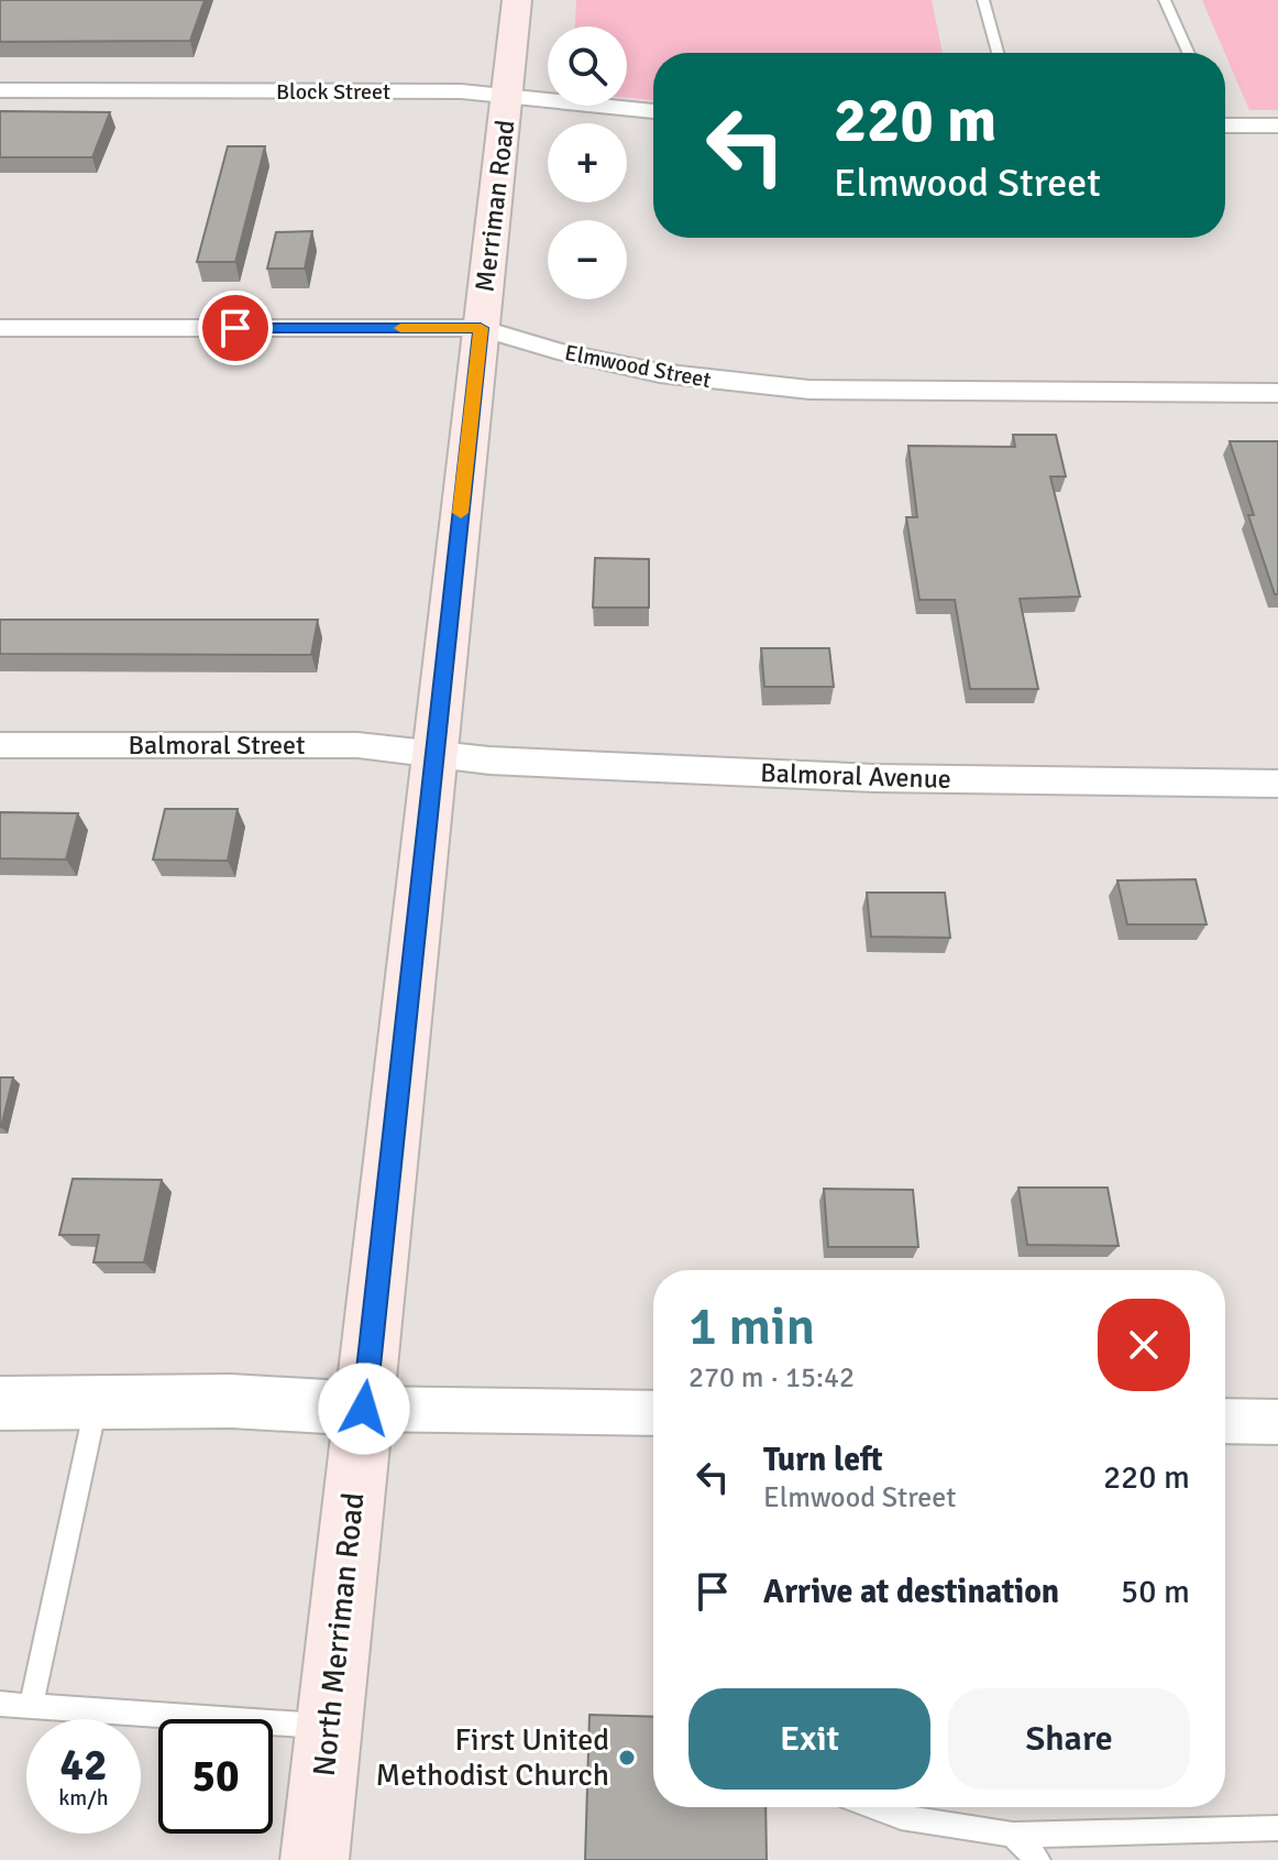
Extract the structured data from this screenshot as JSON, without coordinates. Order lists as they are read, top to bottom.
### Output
{
  "streets": {
    "main road": ["Merriman Road", "North Merriman Road"],
    "street": [
      "Block Street",
      "Elmwood Street",
      "Balmoral Street",
      "Balmoral Avenue"
    ]
  },
  "crossings": [
    ["Block Street", "Merriman Road"],
    ["Merriman Road", "Elmwood Street"],
    ["Merriman Road", "Balmoral Street"],
    ["Merriman Road", "Balmoral Avenue"],
    ["Merriman Road", "North Merriman Road"],
    ["Balmoral Street", "Balmoral Avenue"]
  ],
  "places": ["First United Methodist Church"],
  "page": {
    "map_buttons": ["+", "−"],
    "turn": ["220 m", "Elmwood Street"],
    "heading": ["1 min", "270 m · 15:42"],
    "list": [
      {
        "name": "Turn left",
        "note": "Elmwood Street",
        "value": "220 m"
      },
      {
        "name": "Arrive at destination",
        "value": "50 m"
      }
    ],
    "buttons": ["Exit", "Share"],
    "speed": "42 km/h",
    "limit": "50"
  }
}
